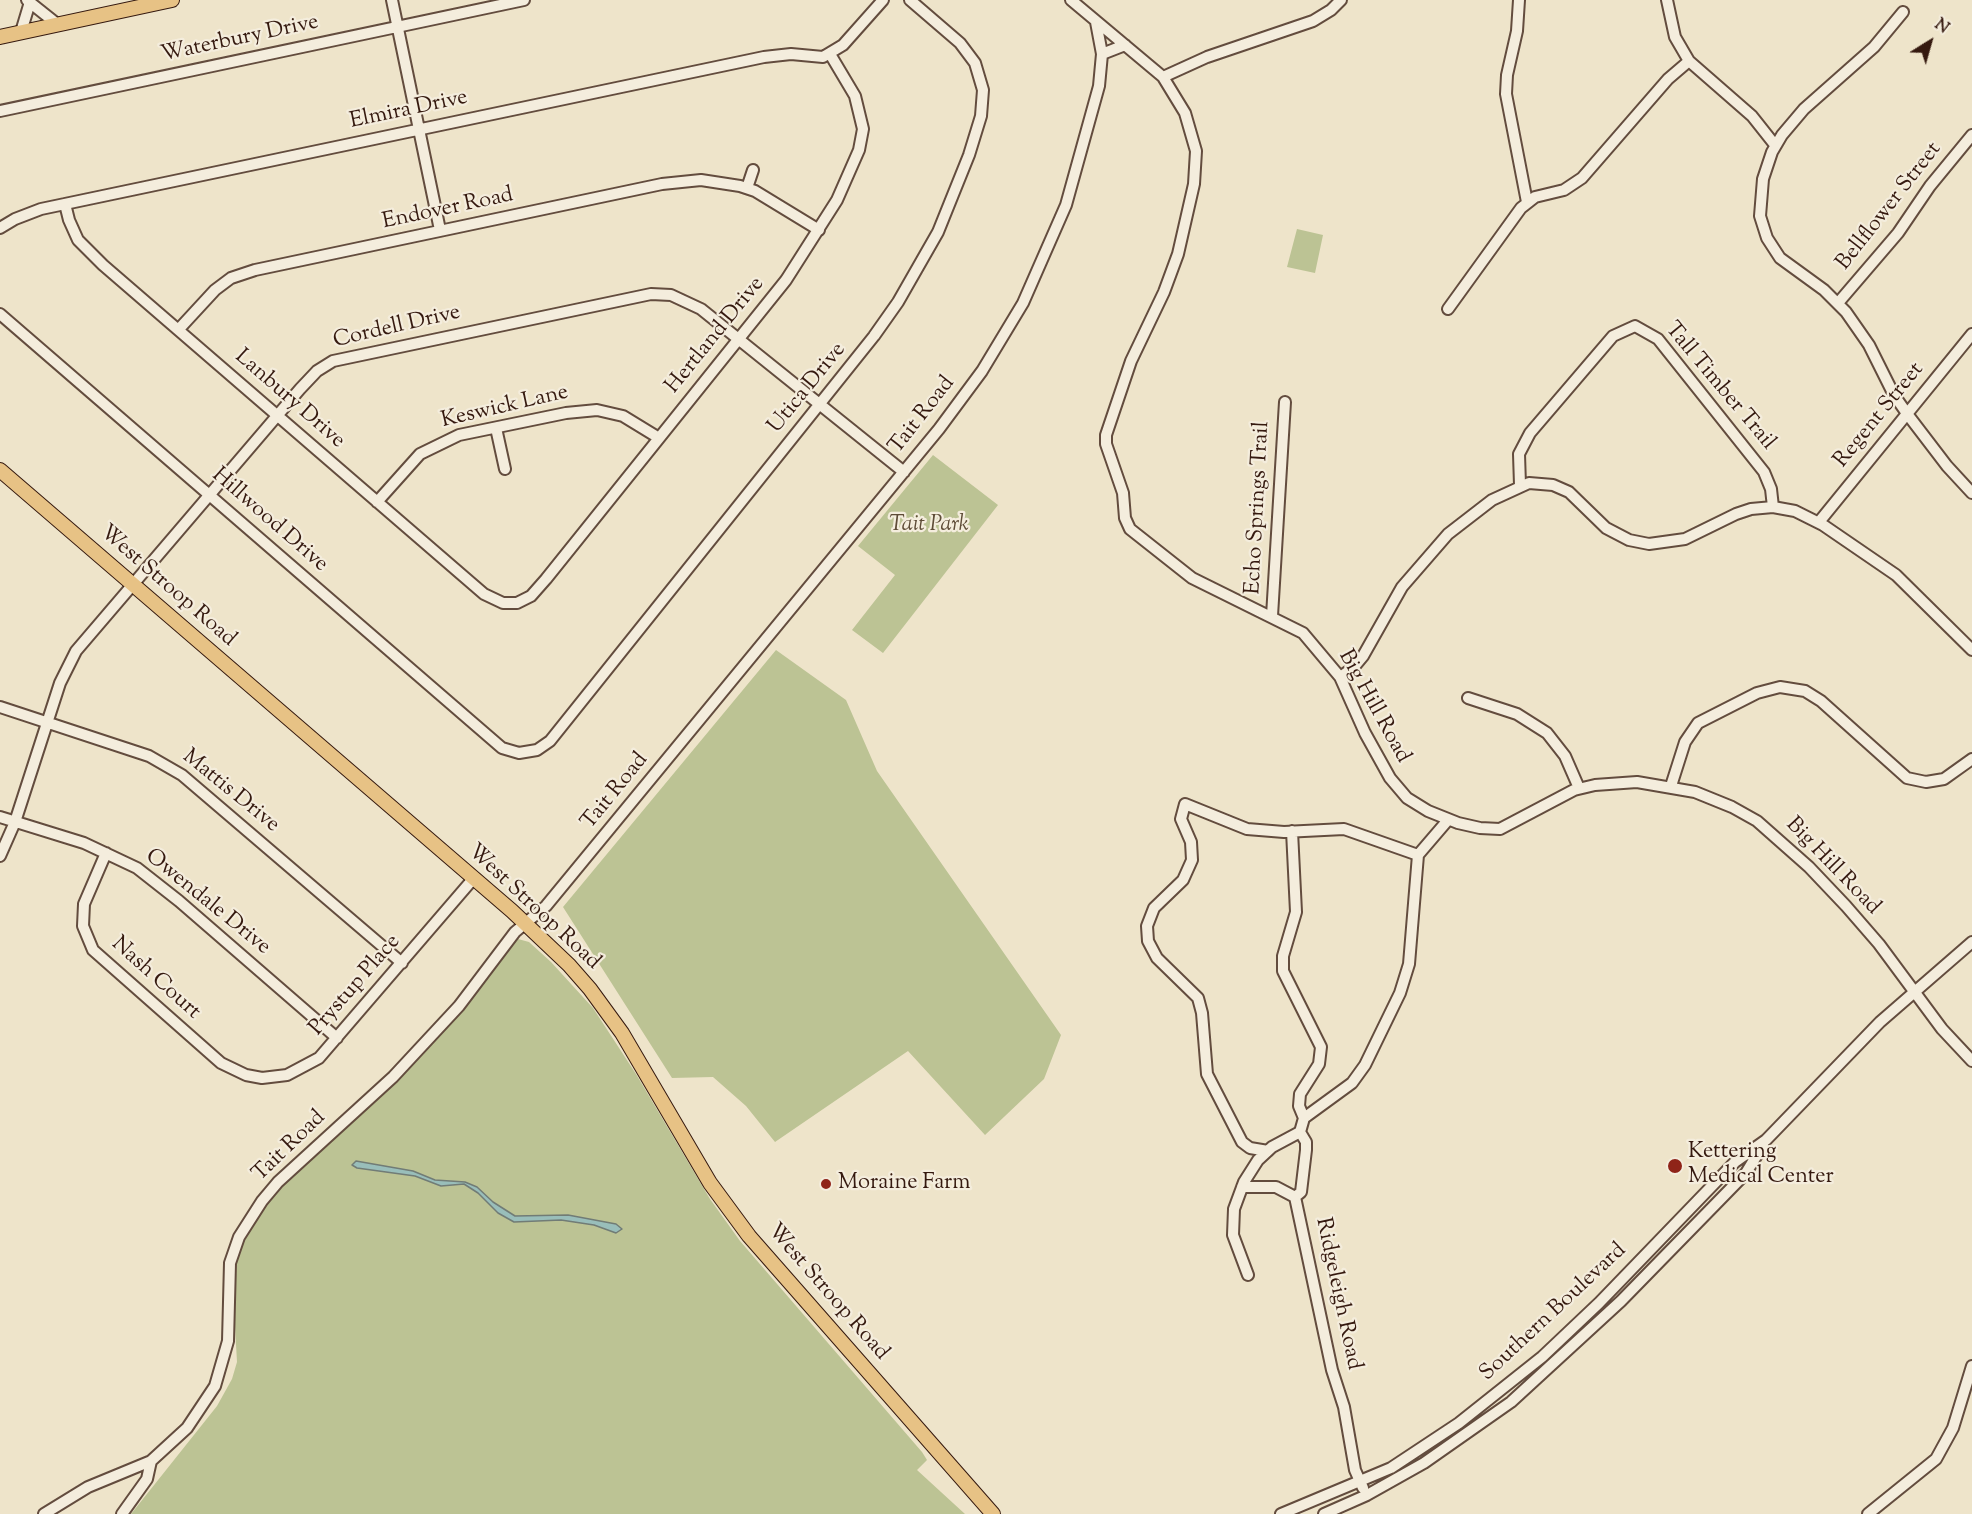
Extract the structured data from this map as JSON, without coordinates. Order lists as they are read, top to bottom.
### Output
{
  "streets": {
    "main road": ["West Stroop Road"],
    "street": [
      "Waterbury Drive",
      "Elmira Drive",
      "Bellflower Street",
      "Endover Road",
      "Cordell Drive",
      "Hertland Drive",
      "Tall Timber Trail",
      "Utica Drive",
      "Lanbury Drive",
      "Keswick Lane",
      "Tait Road",
      "Regent Street",
      "Echo Springs Trail",
      "Hillwood Drive",
      "Big Hill Road",
      "Mattis Drive",
      "Owendale Drive",
      "Nash Court",
      "Prystup Place",
      "Ridgeleigh Road",
      "Southern Boulevard"
    ]
  },
  "crossings": [
    ["Elmira Drive", "Hertland Drive"],
    ["Elmira Drive", "Lanbury Drive"],
    ["Endover Road", "Hertland Drive"],
    ["Endover Road", "Lanbury Drive"],
    ["Cordell Drive", "Hertland Drive"],
    ["Cordell Drive", "Utica Drive"],
    ["Cordell Drive", "Lanbury Drive"],
    ["Cordell Drive", "Tait Road"],
    ["Cordell Drive", "Hillwood Drive"],
    ["Cordell Drive", "West Stroop Road"],
    ["Cordell Drive", "Mattis Drive"],
    ["Cordell Drive", "Owendale Drive"],
    ["Hertland Drive", "Lanbury Drive"],
    ["Hertland Drive", "Keswick Lane"],
    ["Utica Drive", "Hillwood Drive"],
    ["Lanbury Drive", "Keswick Lane"],
    ["Tait Road", "West Stroop Road"],
    ["Tait Road", "Big Hill Road"],
    ["Echo Springs Trail", "Big Hill Road"],
    ["West Stroop Road", "Prystup Place"],
    ["Big Hill Road", "Southern Boulevard"],
    ["Mattis Drive", "Prystup Place"],
    ["Owendale Drive", "Nash Court"],
    ["Owendale Drive", "Prystup Place"],
    ["Nash Court", "Prystup Place"],
    ["Ridgeleigh Road", "Southern Boulevard"]
  ],
  "parks": ["Tait Park"],
  "places": ["Kettering Medical Center", "Moraine Farm"],
  "north": "top right"
}
